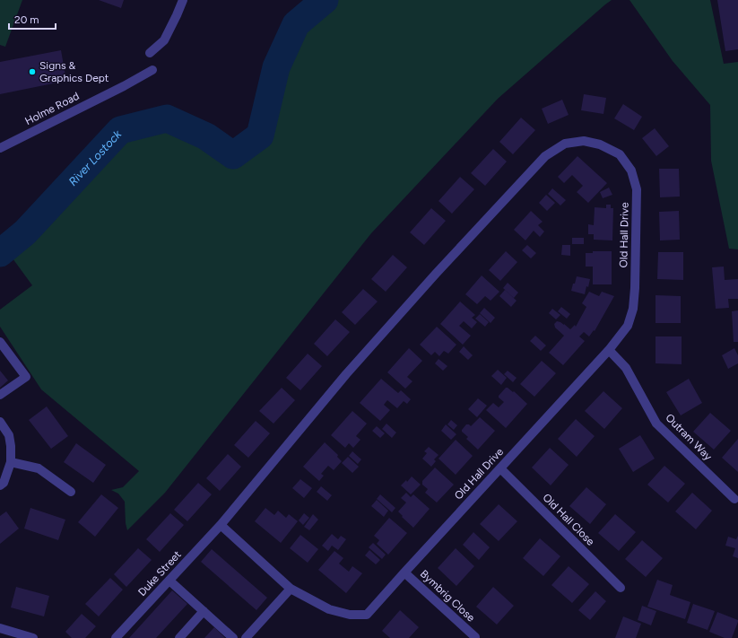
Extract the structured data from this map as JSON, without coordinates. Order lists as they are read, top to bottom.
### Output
{
  "streets": {
    "street": [
      "Holme Road",
      "Old Hall Drive",
      "Outram Way",
      "Old Hall Close",
      "Duke Street",
      "Bymbrig Close"
    ]
  },
  "crossings": [
    ["Old Hall Drive", "Outram Way"],
    ["Old Hall Drive", "Old Hall Close"],
    ["Old Hall Drive", "Duke Street"],
    ["Old Hall Drive", "Bymbrig Close"]
  ],
  "water": ["River Lostock"],
  "places": ["Signs & Graphics Dept"],
  "scale_bar": "20 m"
}
